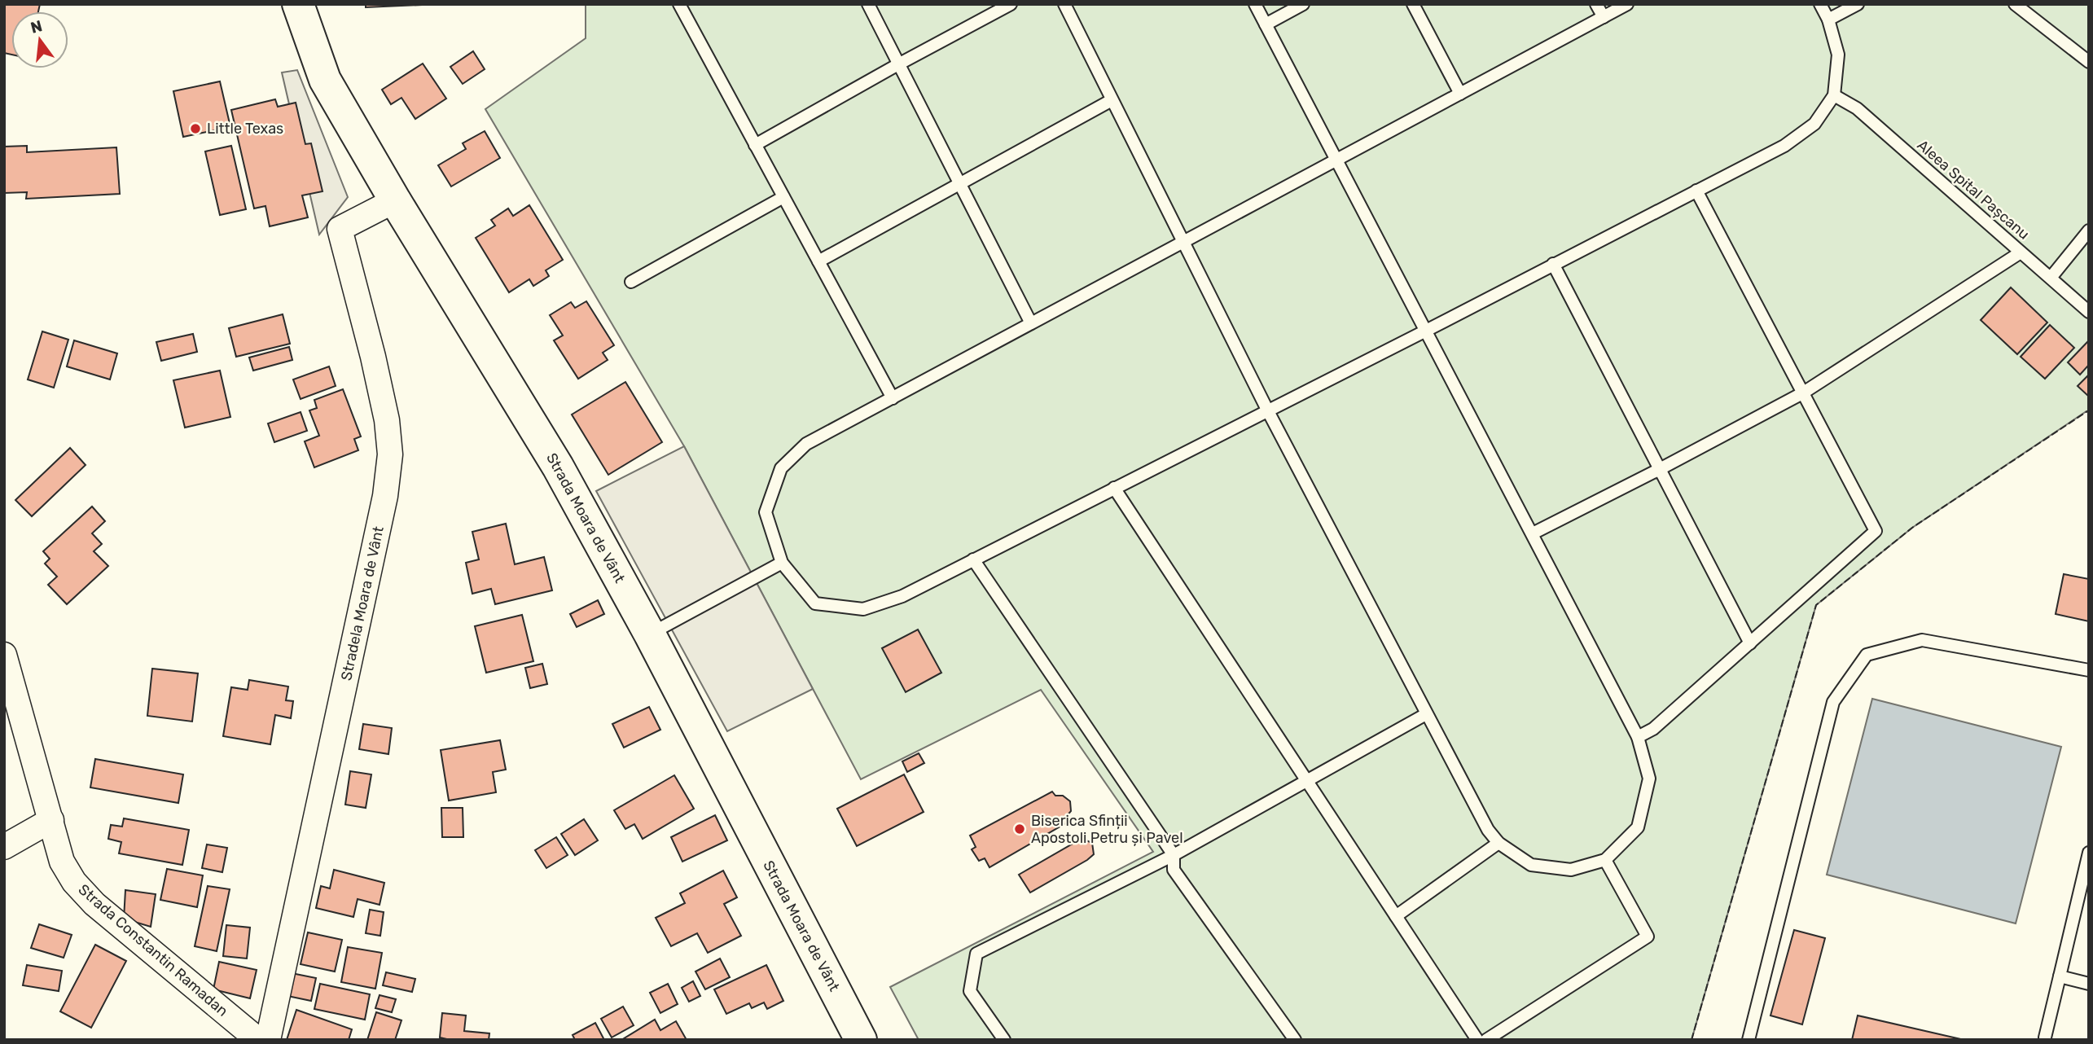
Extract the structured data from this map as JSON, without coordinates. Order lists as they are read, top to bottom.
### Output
{
  "streets": {
    "main road": ["Strada Moara de Vânt"],
    "street": ["Stradela Moara de Vânt", "Strada Constantin Ramadan"],
    "lane": ["Aleea Spital Pașcanu"]
  },
  "crossings": [
    ["Strada Moara de Vânt", "Stradela Moara de Vânt"]
  ],
  "places": ["Little Texas", "Biserica Sfinții Apostoli Petru și Pavel"],
  "north": "top"
}
